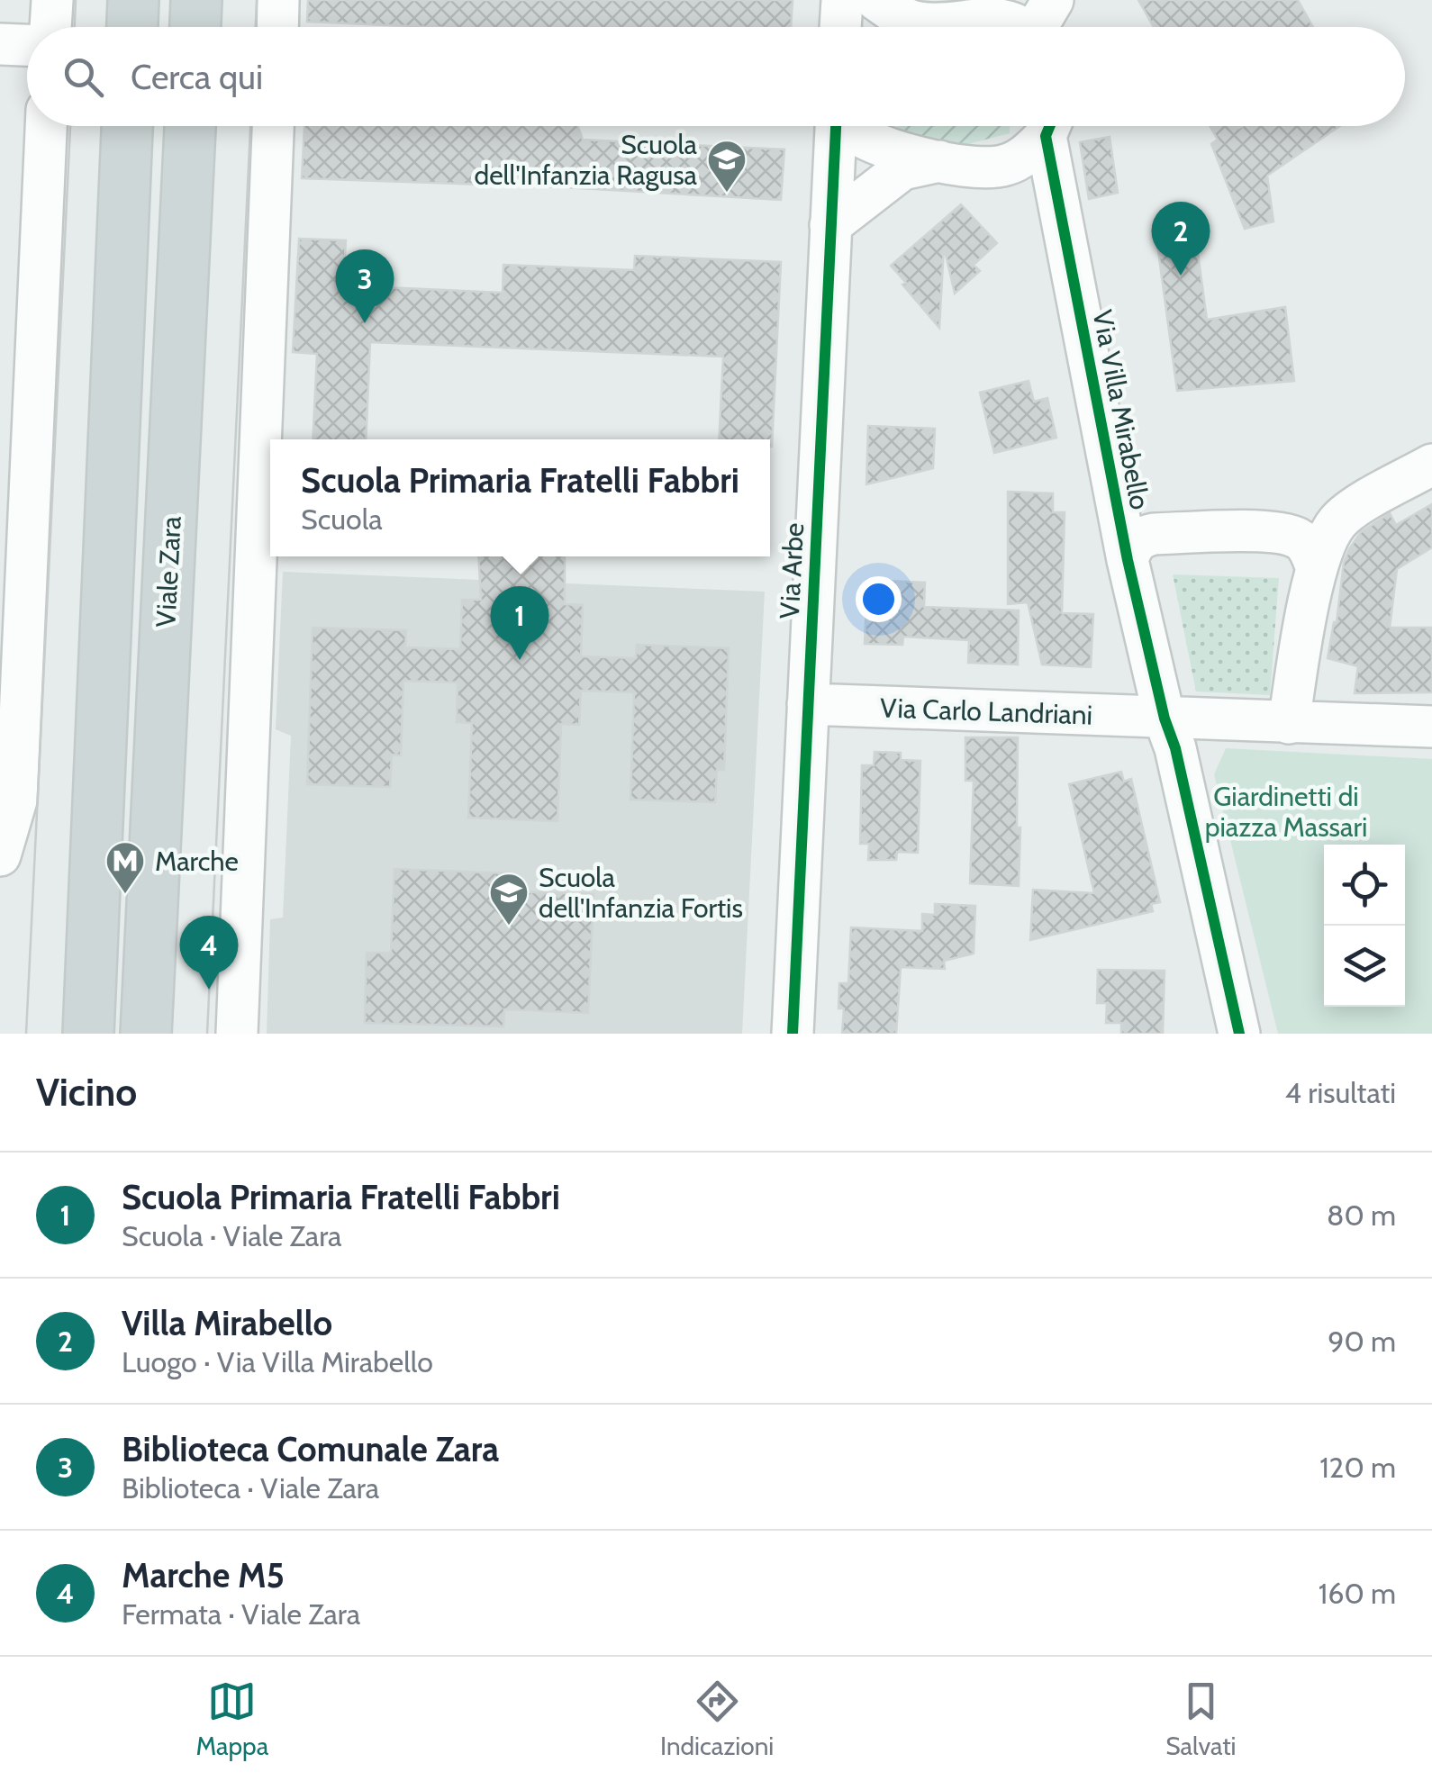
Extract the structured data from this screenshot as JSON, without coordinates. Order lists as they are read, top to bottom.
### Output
{
  "streets": {
    "main road": ["Viale Zara"],
    "street": ["Via Villa Mirabello", "Via Arbe", "Via Carlo Landriani"]
  },
  "crossings": [
    ["Via Villa Mirabello", "Via Carlo Landriani"],
    ["Via Arbe", "Via Carlo Landriani"]
  ],
  "parks": ["Giardinetti di piazza Massari"],
  "places": {
    "school or university": ["Scuola dell'Infanzia Ragusa", "Scuola dell'Infanzia Fortis"],
    "metro station": ["Marche"]
  },
  "page": {
    "search": "Cerca qui",
    "pins": [
      "2",
      "3",
      "1",
      "4"
    ],
    "popup": ["Scuola Primaria Fratelli Fabbri", "Scuola"],
    "heading": ["Vicino", "4 risultati"],
    "list": [
      {
        "mark": "1",
        "name": "Scuola Primaria Fratelli Fabbri",
        "note": "Scuola · Viale Zara",
        "value": "80 m"
      },
      {
        "mark": "2",
        "name": "Villa Mirabello",
        "note": "Luogo · Via Villa Mirabello",
        "value": "90 m"
      },
      {
        "mark": "3",
        "name": "Biblioteca Comunale Zara",
        "note": "Biblioteca · Viale Zara",
        "value": "120 m"
      },
      {
        "mark": "4",
        "name": "Marche M5",
        "note": "Fermata · Viale Zara",
        "value": "160 m"
      }
    ],
    "nav": ["Mappa", "Indicazioni", "Salvati"]
  }
}
